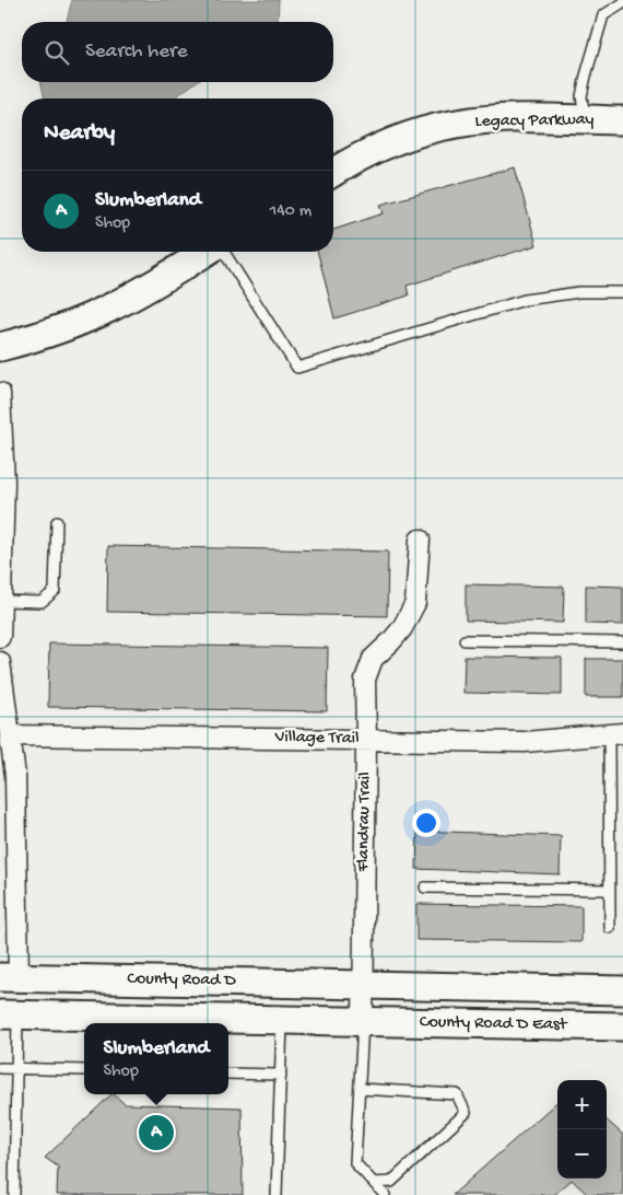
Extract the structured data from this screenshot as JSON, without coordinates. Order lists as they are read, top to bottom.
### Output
{
  "streets": {
    "street": [
      "Legacy Parkway",
      "Village Trail",
      "Flandrau Trail",
      "County Road D",
      "County Road D East"
    ]
  },
  "crossings": [
    ["Village Trail", "Flandrau Trail"],
    ["Flandrau Trail", "County Road D"],
    ["Flandrau Trail", "County Road D East"],
    ["County Road D", "County Road D East"]
  ],
  "page": {
    "search": "Search here",
    "heading": "Nearby",
    "list": [
      {
        "mark": "A",
        "name": "Slumberland",
        "note": "Shop",
        "value": "140 m"
      }
    ],
    "popup": ["Slumberland", "Shop"],
    "map_buttons": ["+", "−"],
    "pins": "A"
  }
}
